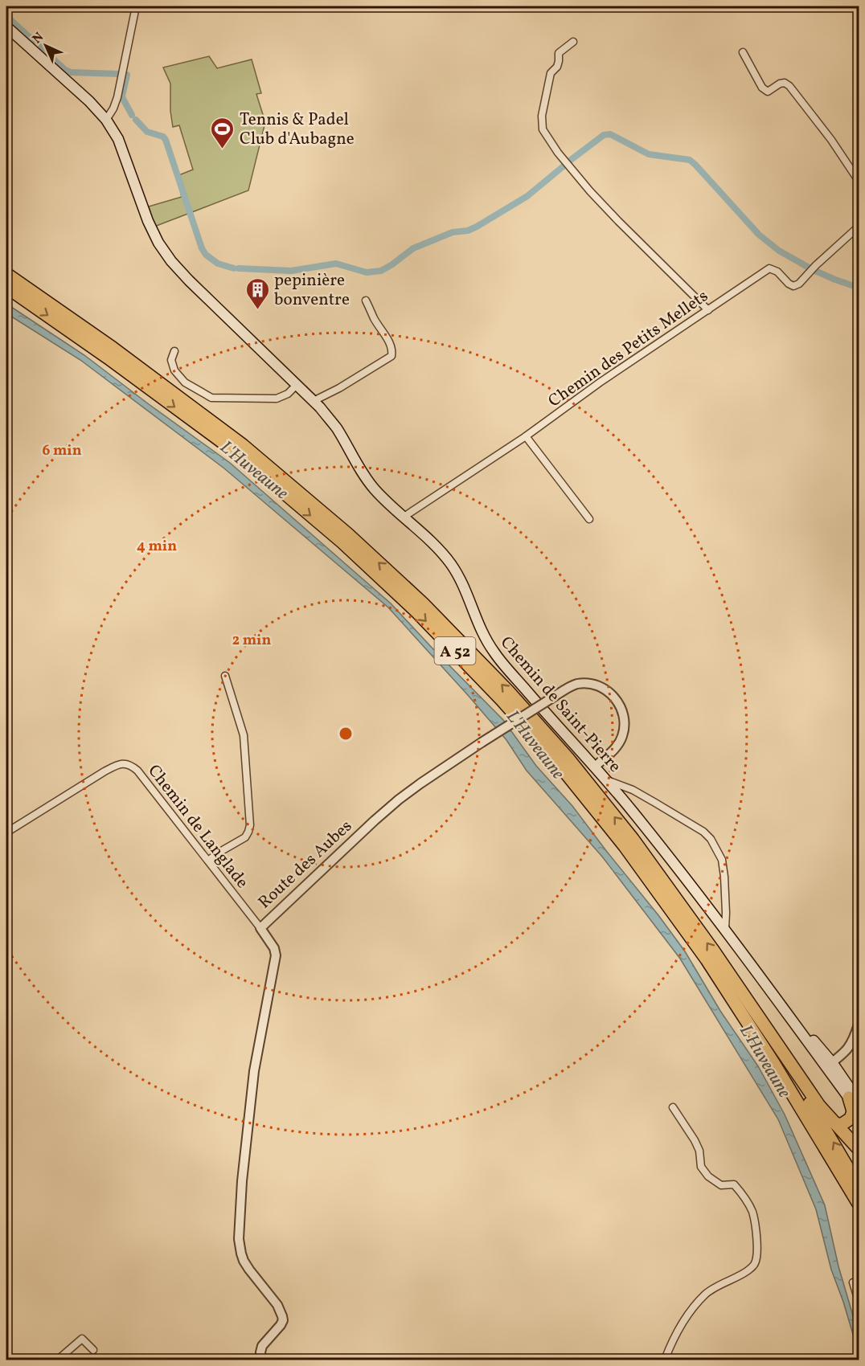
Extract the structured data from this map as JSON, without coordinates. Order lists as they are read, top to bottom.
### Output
{
  "streets": {
    "highway": ["A 52"],
    "main road": ["Chemin de Saint-Pierre"],
    "street": ["Chemin des Petits Mellets", "Chemin de Langlade", "Route des Aubes"]
  },
  "crossings": [
    ["Chemin des Petits Mellets", "Chemin de Saint-Pierre"],
    ["Chemin de Saint-Pierre", "Route des Aubes"],
    ["Chemin de Langlade", "Route des Aubes"]
  ],
  "water": ["L'Huveaune"],
  "places": {
    "sports": ["Tennis & Padel Club d'Aubagne"],
    "building": ["pepinière bonventre"]
  },
  "north": "top left",
  "rings": ["6 min", "4 min", "2 min"]
}
